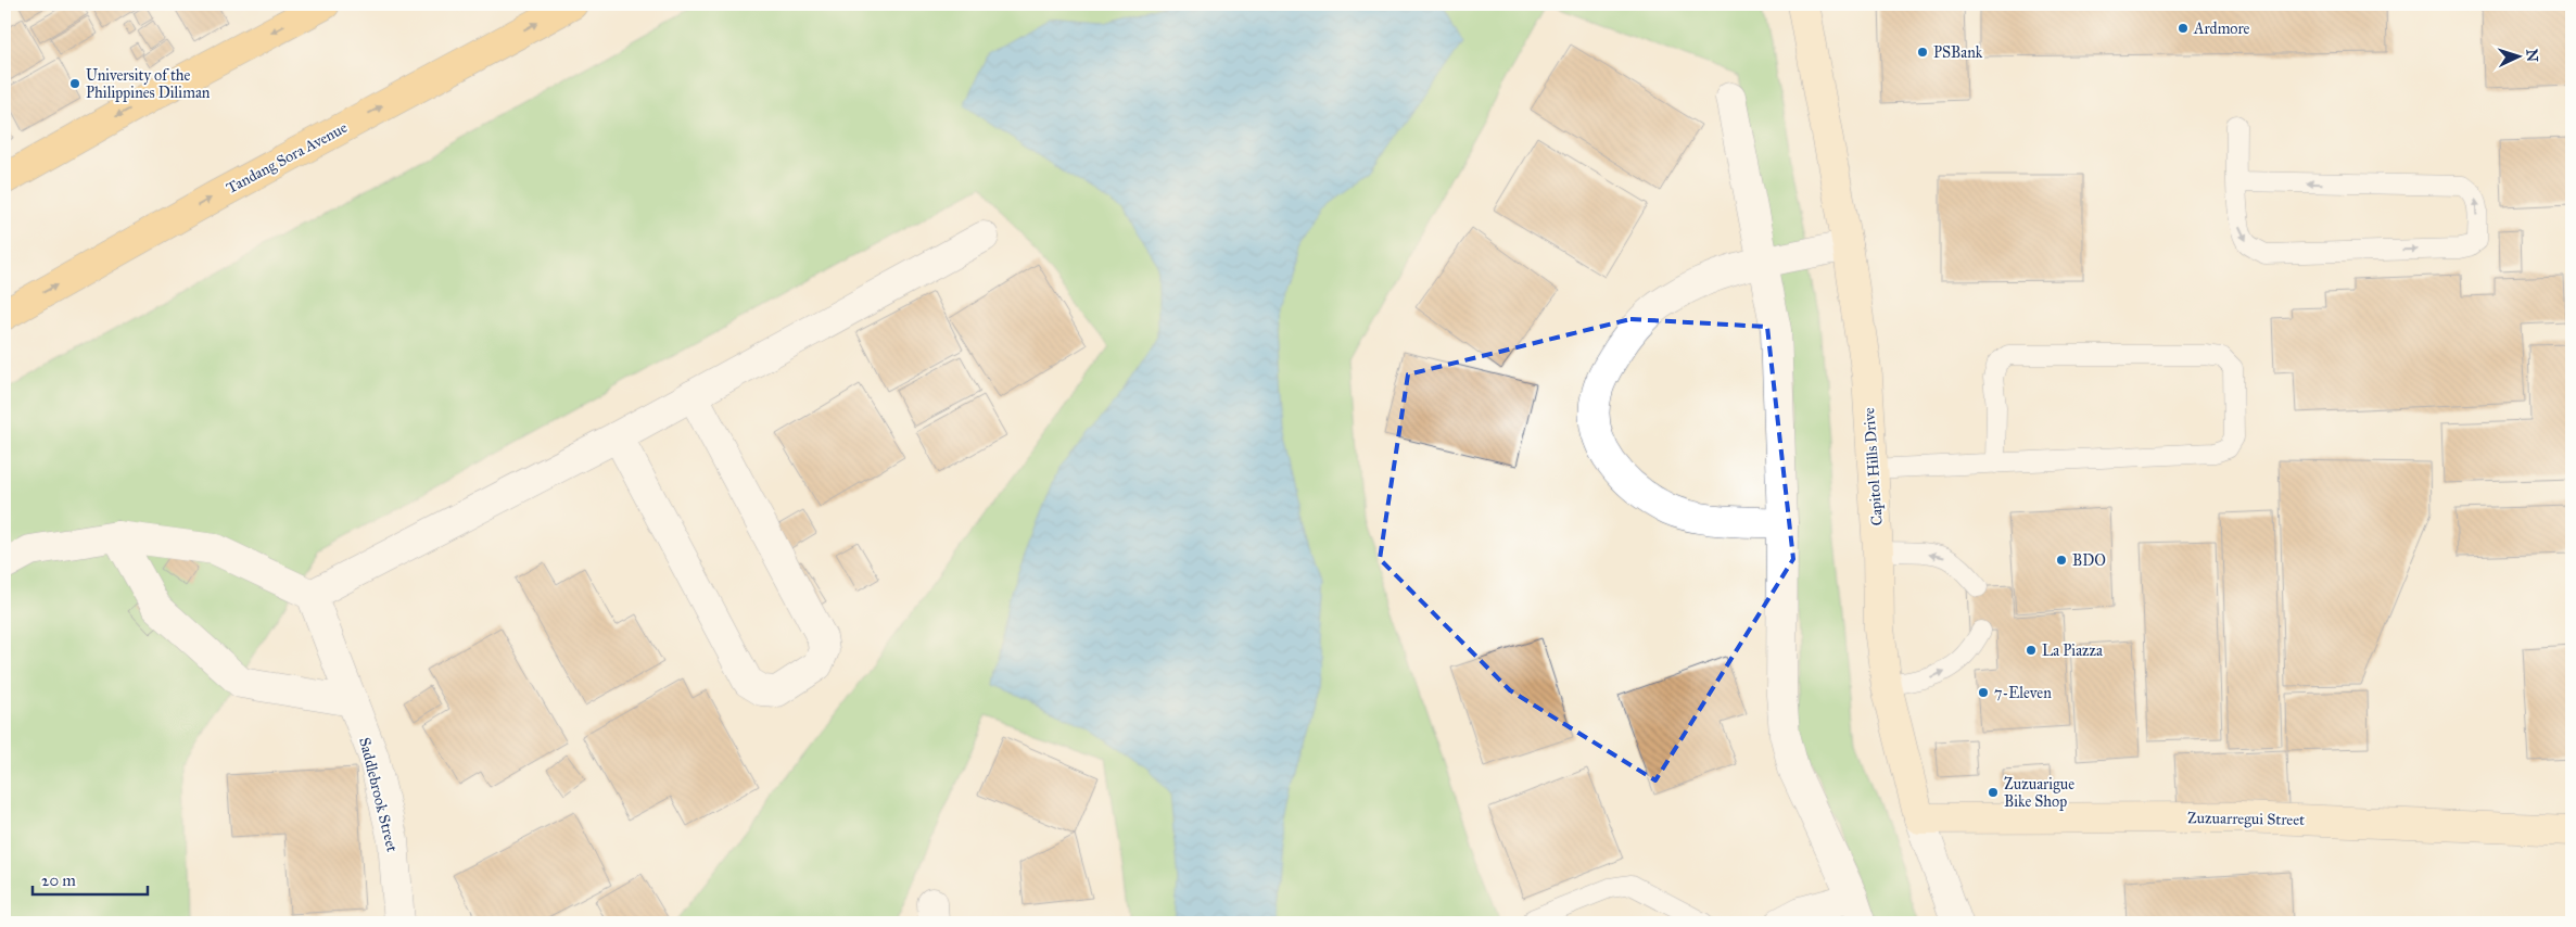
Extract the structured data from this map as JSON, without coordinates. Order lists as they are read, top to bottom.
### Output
{
  "streets": {
    "main road": ["Tandang Sora Avenue"],
    "street": ["Capitol Hills Drive", "Saddlebrook Street", "Zuzuarregui Street"]
  },
  "crossings": [
    ["Capitol Hills Drive", "Zuzuarregui Street"]
  ],
  "places": [
    "Ardmore",
    "PSBank",
    "University of the Philippines Diliman",
    "BDO",
    "La Piazza",
    "7-Eleven",
    "Zuzuarigue Bike Shop"
  ],
  "scale_bar": "20 m",
  "north": "right"
}
